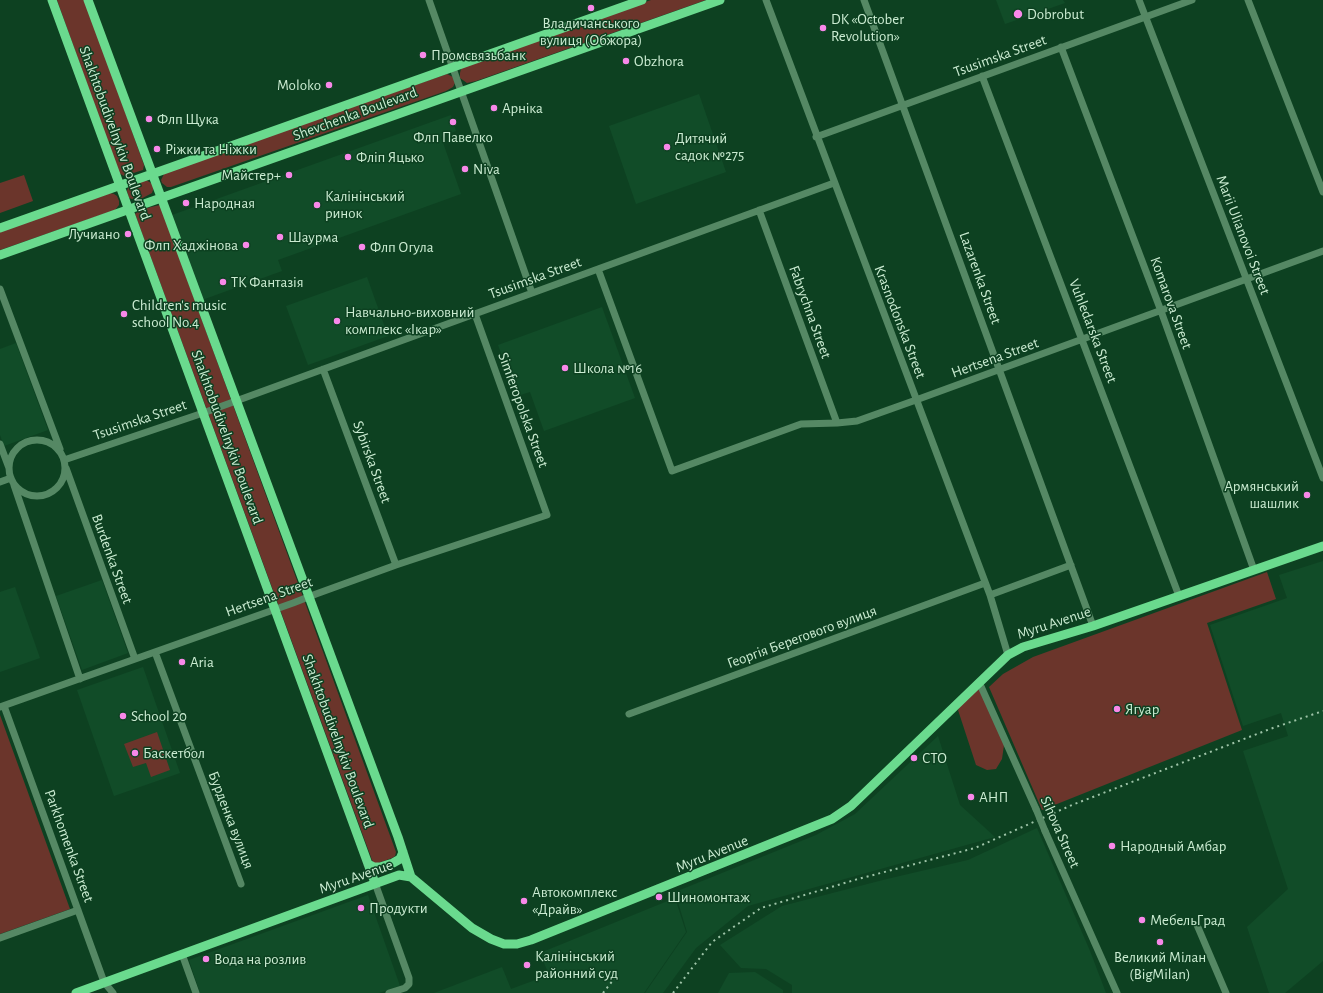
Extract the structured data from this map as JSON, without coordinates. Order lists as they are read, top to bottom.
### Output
{
  "streets": {
    "main road": ["Shevchenka Boulevard", "Shakhtobudivelnykiv Boulevard", "Myru Avenue"],
    "street": [
      "Tsusimska Street",
      "Marii Ulianovoi Street",
      "Lazarenka Street",
      "Komarova Street",
      "Fabrychna Street",
      "Krasnodonska Street",
      "Vuhledarska Street",
      "Hertsena Street",
      "Simferopolska Street",
      "Sybirska Street",
      "Burdenka Street",
      "Георгія Берегового вулиця",
      "Бурденка вулиця",
      "Sihova Street",
      "Parkhomenka Street"
    ]
  },
  "crossings": [
    ["Tsusimska Street", "Shakhtobudivelnykiv Boulevard"],
    ["Tsusimska Street", "Marii Ulianovoi Street"],
    ["Tsusimska Street", "Lazarenka Street"],
    ["Tsusimska Street", "Komarova Street"],
    ["Tsusimska Street", "Fabrychna Street"],
    ["Tsusimska Street", "Krasnodonska Street"],
    ["Tsusimska Street", "Vuhledarska Street"],
    ["Tsusimska Street", "Hertsena Street"],
    ["Tsusimska Street", "Simferopolska Street"],
    ["Tsusimska Street", "Sybirska Street"],
    ["Tsusimska Street", "Burdenka Street"],
    ["Shevchenka Boulevard", "Shakhtobudivelnykiv Boulevard"],
    ["Shakhtobudivelnykiv Boulevard", "Hertsena Street"],
    ["Shakhtobudivelnykiv Boulevard", "Myru Avenue"],
    ["Marii Ulianovoi Street", "Hertsena Street"],
    ["Lazarenka Street", "Hertsena Street"],
    ["Lazarenka Street", "Myru Avenue"],
    ["Komarova Street", "Hertsena Street"],
    ["Komarova Street", "Myru Avenue"],
    ["Fabrychna Street", "Hertsena Street"],
    ["Krasnodonska Street", "Hertsena Street"],
    ["Krasnodonska Street", "Myru Avenue"],
    ["Krasnodonska Street", "Георгія Берегового вулиця"],
    ["Vuhledarska Street", "Hertsena Street"],
    ["Vuhledarska Street", "Myru Avenue"],
    ["Hertsena Street", "Simferopolska Street"],
    ["Hertsena Street", "Sybirska Street"],
    ["Hertsena Street", "Burdenka Street"],
    ["Hertsena Street", "Бурденка вулиця"],
    ["Hertsena Street", "Parkhomenka Street"],
    ["Myru Avenue", "Sihova Street"],
    ["Myru Avenue", "Parkhomenka Street"]
  ],
  "places": [
    "Владичанського вулиця (Обжора)",
    "Dobrobut",
    "DK «October Revolution»",
    "Промсвязьбанк",
    "Obzhora",
    "Moloko",
    "Арніка",
    "Флп Щука",
    "Флп Павелко",
    "Дитячий садок №275",
    "Ріжки та Ніжки",
    "Фліп Яцько",
    "Niva",
    "Майстер+",
    "Народная",
    "Калінінський ринок",
    "Лучиано",
    "Шаурма",
    "Флп Хаджінова",
    "Флп Огула",
    "ТК Фантазія",
    "Children's music school No.4",
    "Навчально-виховний комплекс «Ікар»",
    "Школа №16",
    "Армянський шашлик",
    "Aria",
    "Ягуар",
    "School 20",
    "Баскетбол",
    "СТО",
    "АНП",
    "Народный Амбар",
    "Шиномонтаж",
    "Автокомплекс «Драйв»",
    "Продукти",
    "МебельГрад",
    "Великий Мілан (BigMilan)",
    "Вода на розлив",
    "Калінінський районний суд"
  ]
}
